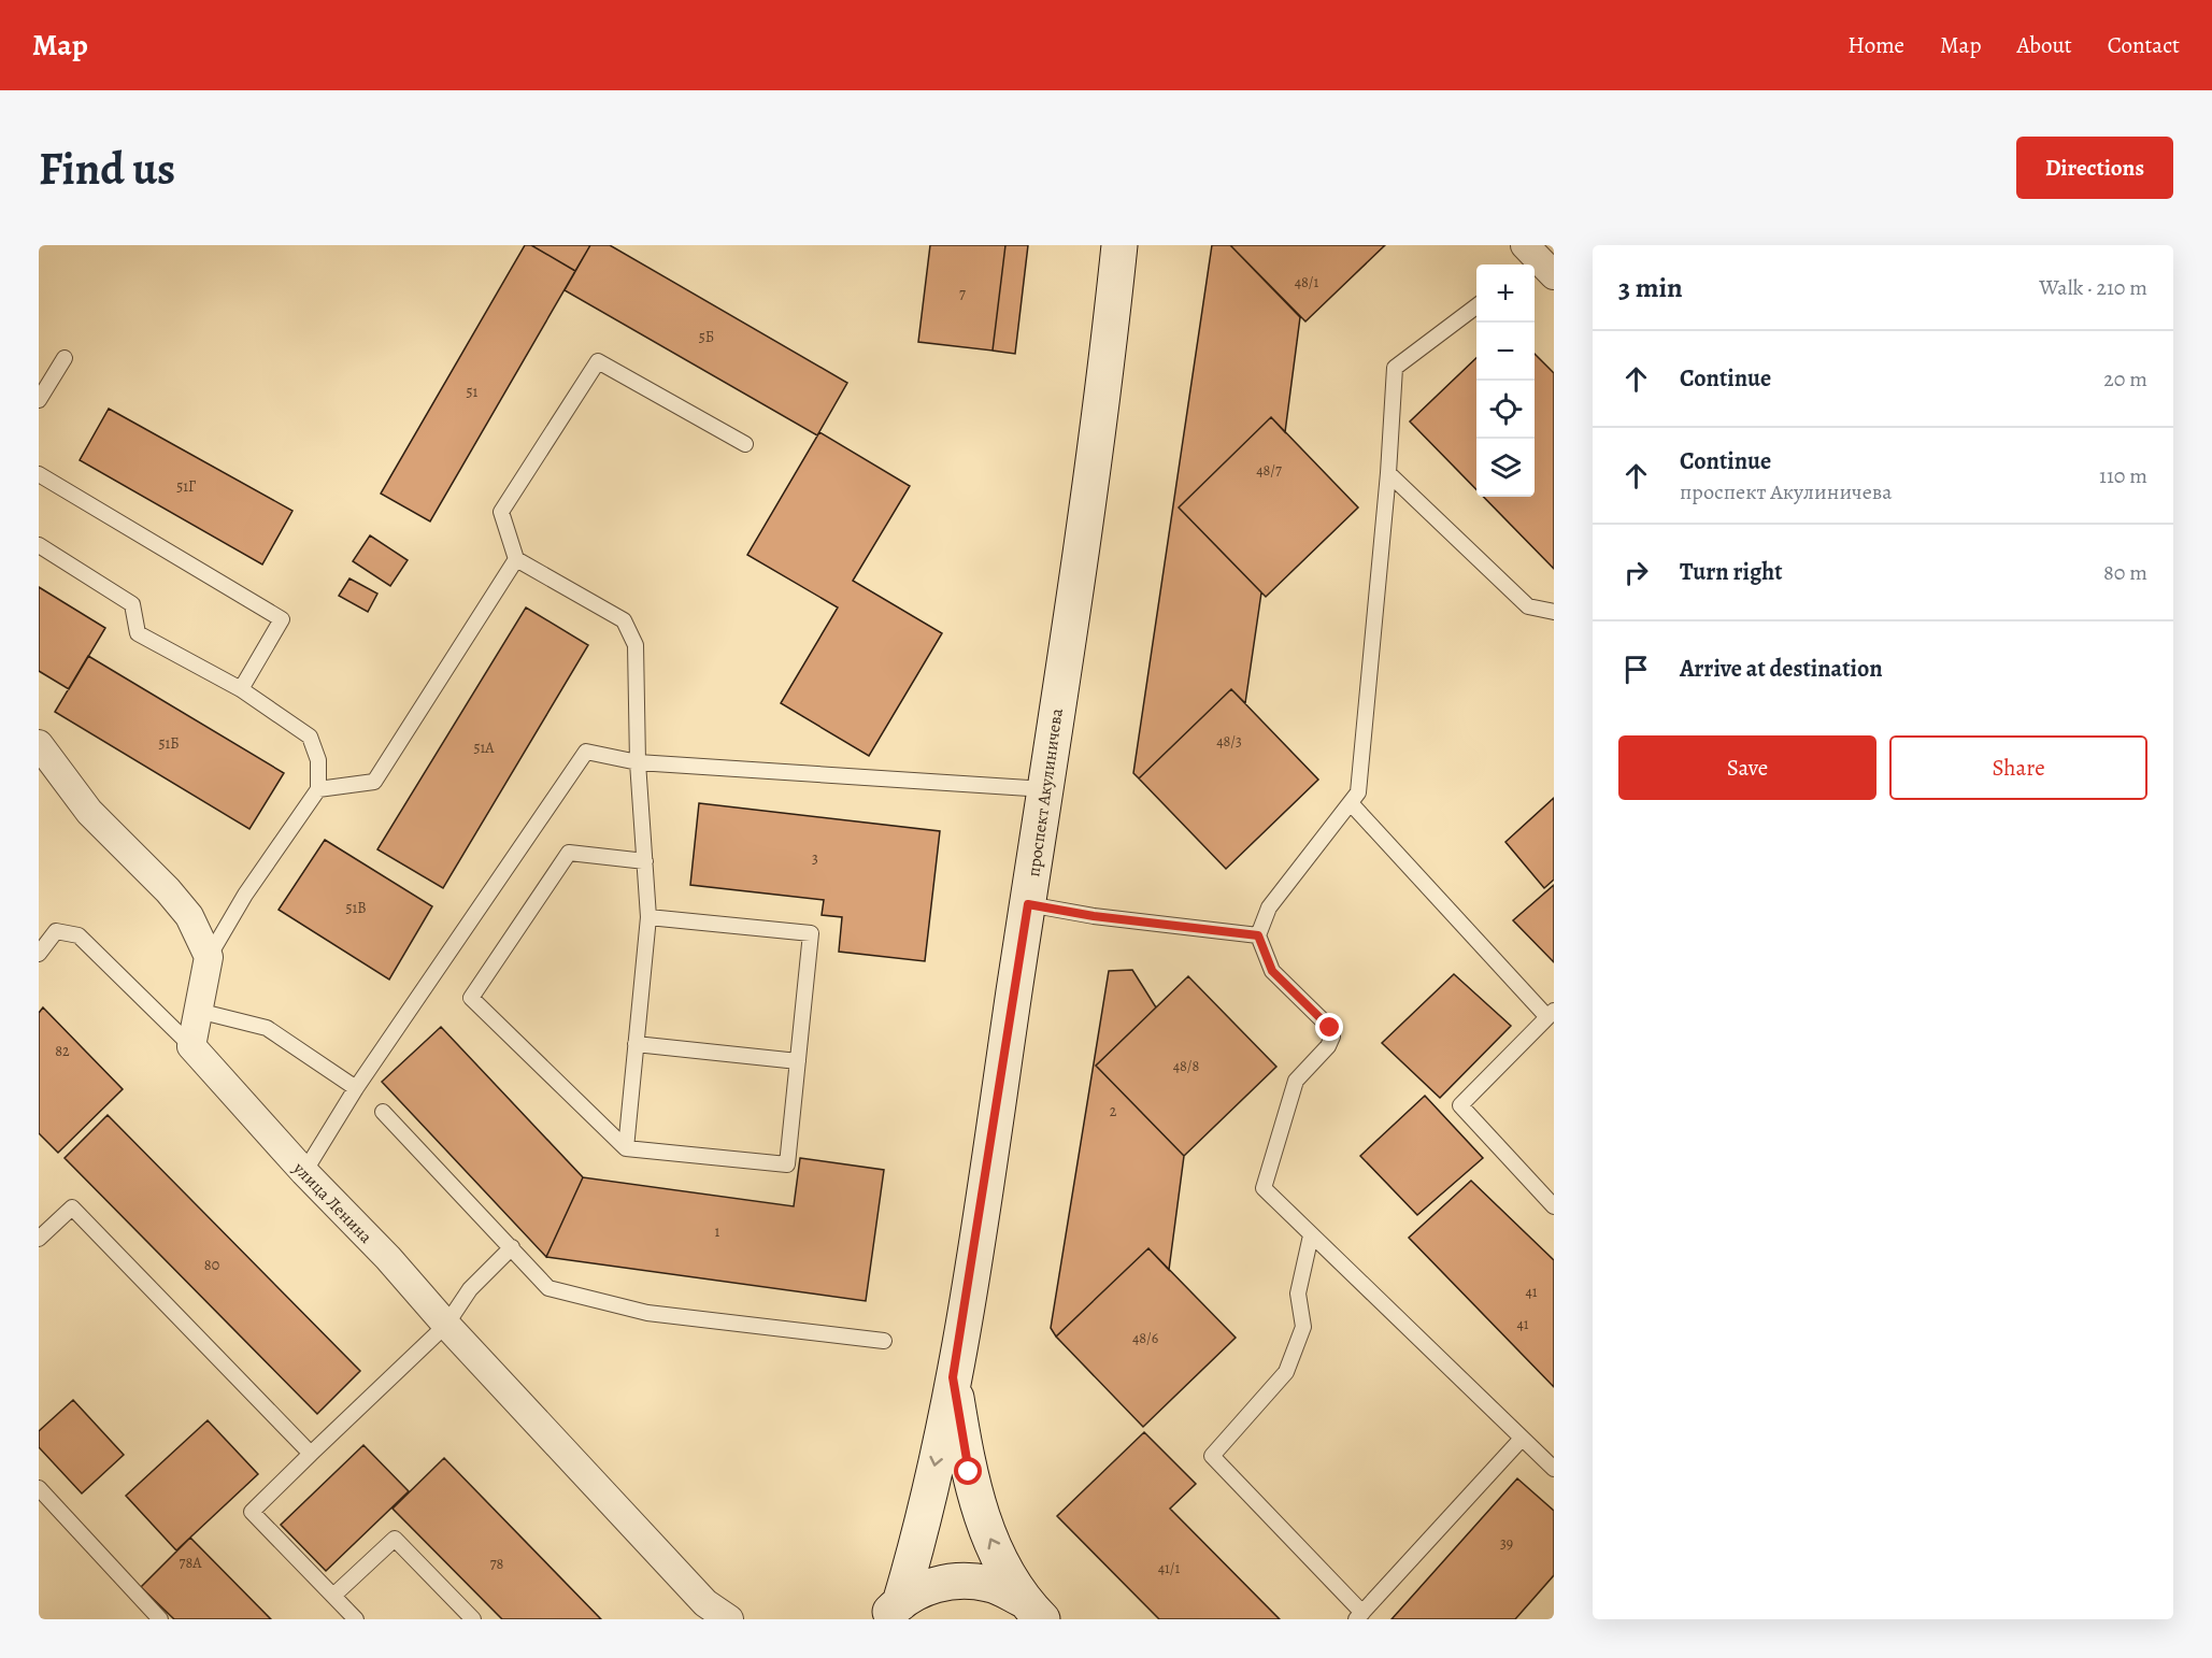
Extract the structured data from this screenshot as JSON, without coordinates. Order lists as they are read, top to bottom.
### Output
{
  "streets": {
    "main road": ["проспект Акулиничева"],
    "street": ["улица Ленина"]
  },
  "house_numbers": [
    "48/1",
    "7",
    "5Б",
    "51",
    "48/7",
    "51Г",
    "48/3",
    "51Б",
    "51А",
    "3",
    "51В",
    "82",
    "48/8",
    "2",
    "1",
    "80",
    "41",
    "41",
    "48/6",
    "39",
    "78А",
    "78",
    "41/1"
  ],
  "page": {
    "header": "Map",
    "nav": [
      "Home",
      "Map",
      "About",
      "Contact"
    ],
    "buttons": [
      "Directions",
      ["Save", "Share"]
    ],
    "title": "Find us",
    "heading": ["3 min", "Walk · 210 m"],
    "map_buttons": ["+", "−"],
    "list": [
      ["Continue", "20 m"],
      ["Continue", "проспект Акулиничева", "110 m"],
      ["Turn right", "80 m"],
      "Arrive at destination"
    ]
  }
}
